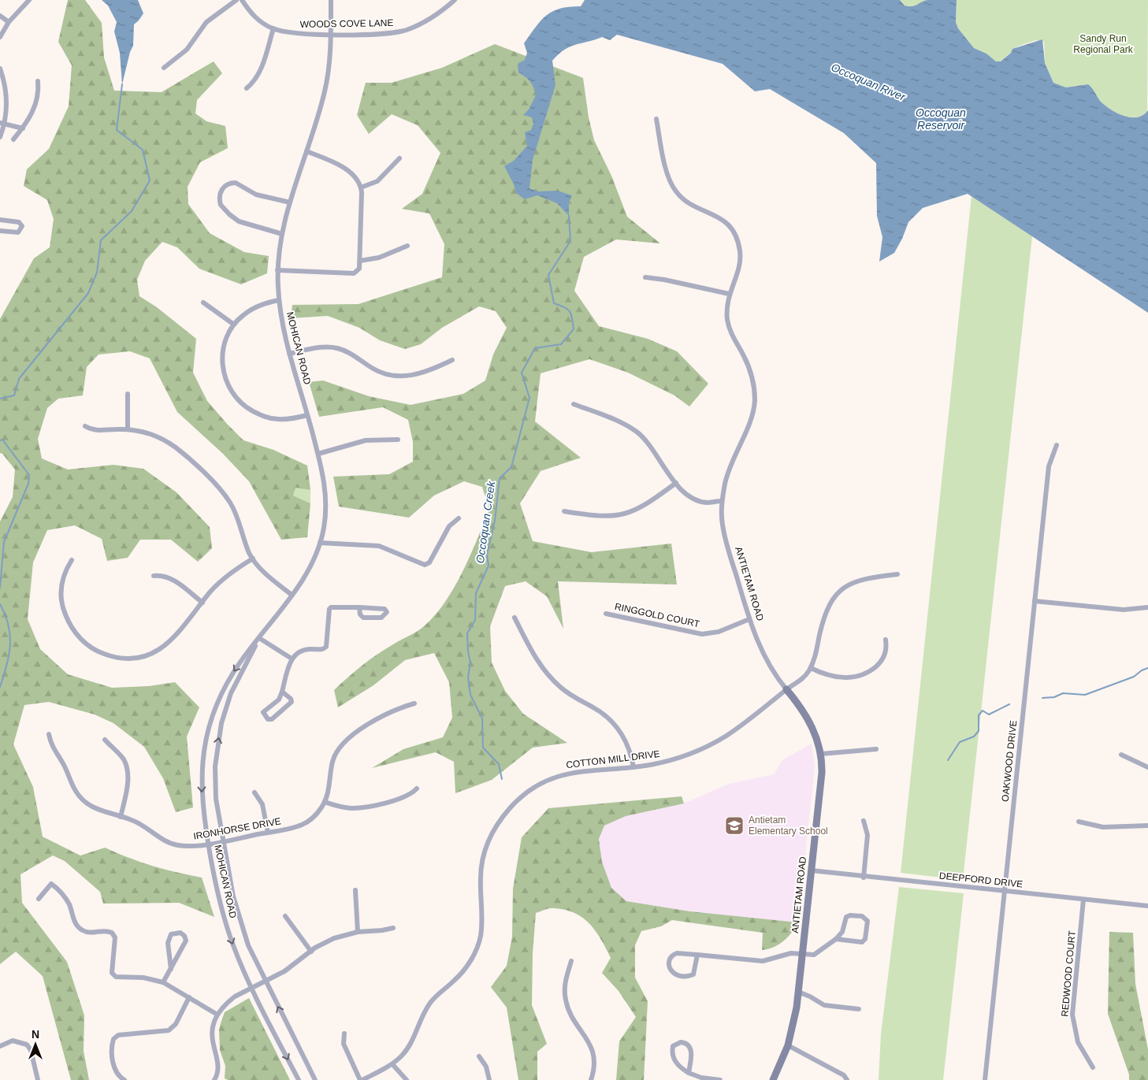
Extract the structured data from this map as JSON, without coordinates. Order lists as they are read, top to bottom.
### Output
{
  "streets": {
    "street": [
      "WOODS COVE LANE",
      "MOHICAN ROAD",
      "ANTIETAM ROAD",
      "RINGGOLD COURT",
      "COTTON MILL DRIVE",
      "OAKWOOD DRIVE",
      "IRONHORSE DRIVE",
      "DEEPFORD DRIVE",
      "REDWOOD COURT"
    ]
  },
  "crossings": [
    ["WOODS COVE LANE", "MOHICAN ROAD"],
    ["MOHICAN ROAD", "IRONHORSE DRIVE"],
    ["ANTIETAM ROAD", "RINGGOLD COURT"],
    ["ANTIETAM ROAD", "COTTON MILL DRIVE"],
    ["ANTIETAM ROAD", "DEEPFORD DRIVE"],
    ["OAKWOOD DRIVE", "DEEPFORD DRIVE"],
    ["DEEPFORD DRIVE", "REDWOOD COURT"]
  ],
  "water": ["Occoquan River", "Occoquan Reservoir", "Occoquan Creek"],
  "parks": ["Sandy Run Regional Park"],
  "places": {
    "school or university": ["Antietam Elementary School"]
  },
  "north": "top"
}
